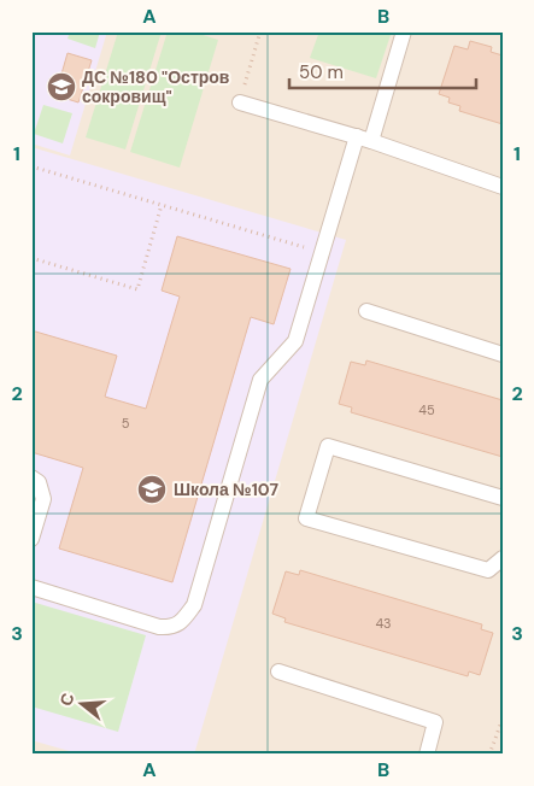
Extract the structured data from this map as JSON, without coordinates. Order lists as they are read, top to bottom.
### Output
{
  "places": {
    "school or university": ["ДС №180 \"Остров сокровищ\"", "Школа №107"]
  },
  "house_numbers": ["45", "5", "43"],
  "scale_bar": "50 m",
  "north": "left",
  "grid": {
    "columns": ["A", "B"],
    "rows": ["1", "2", "3"]
  }
}
